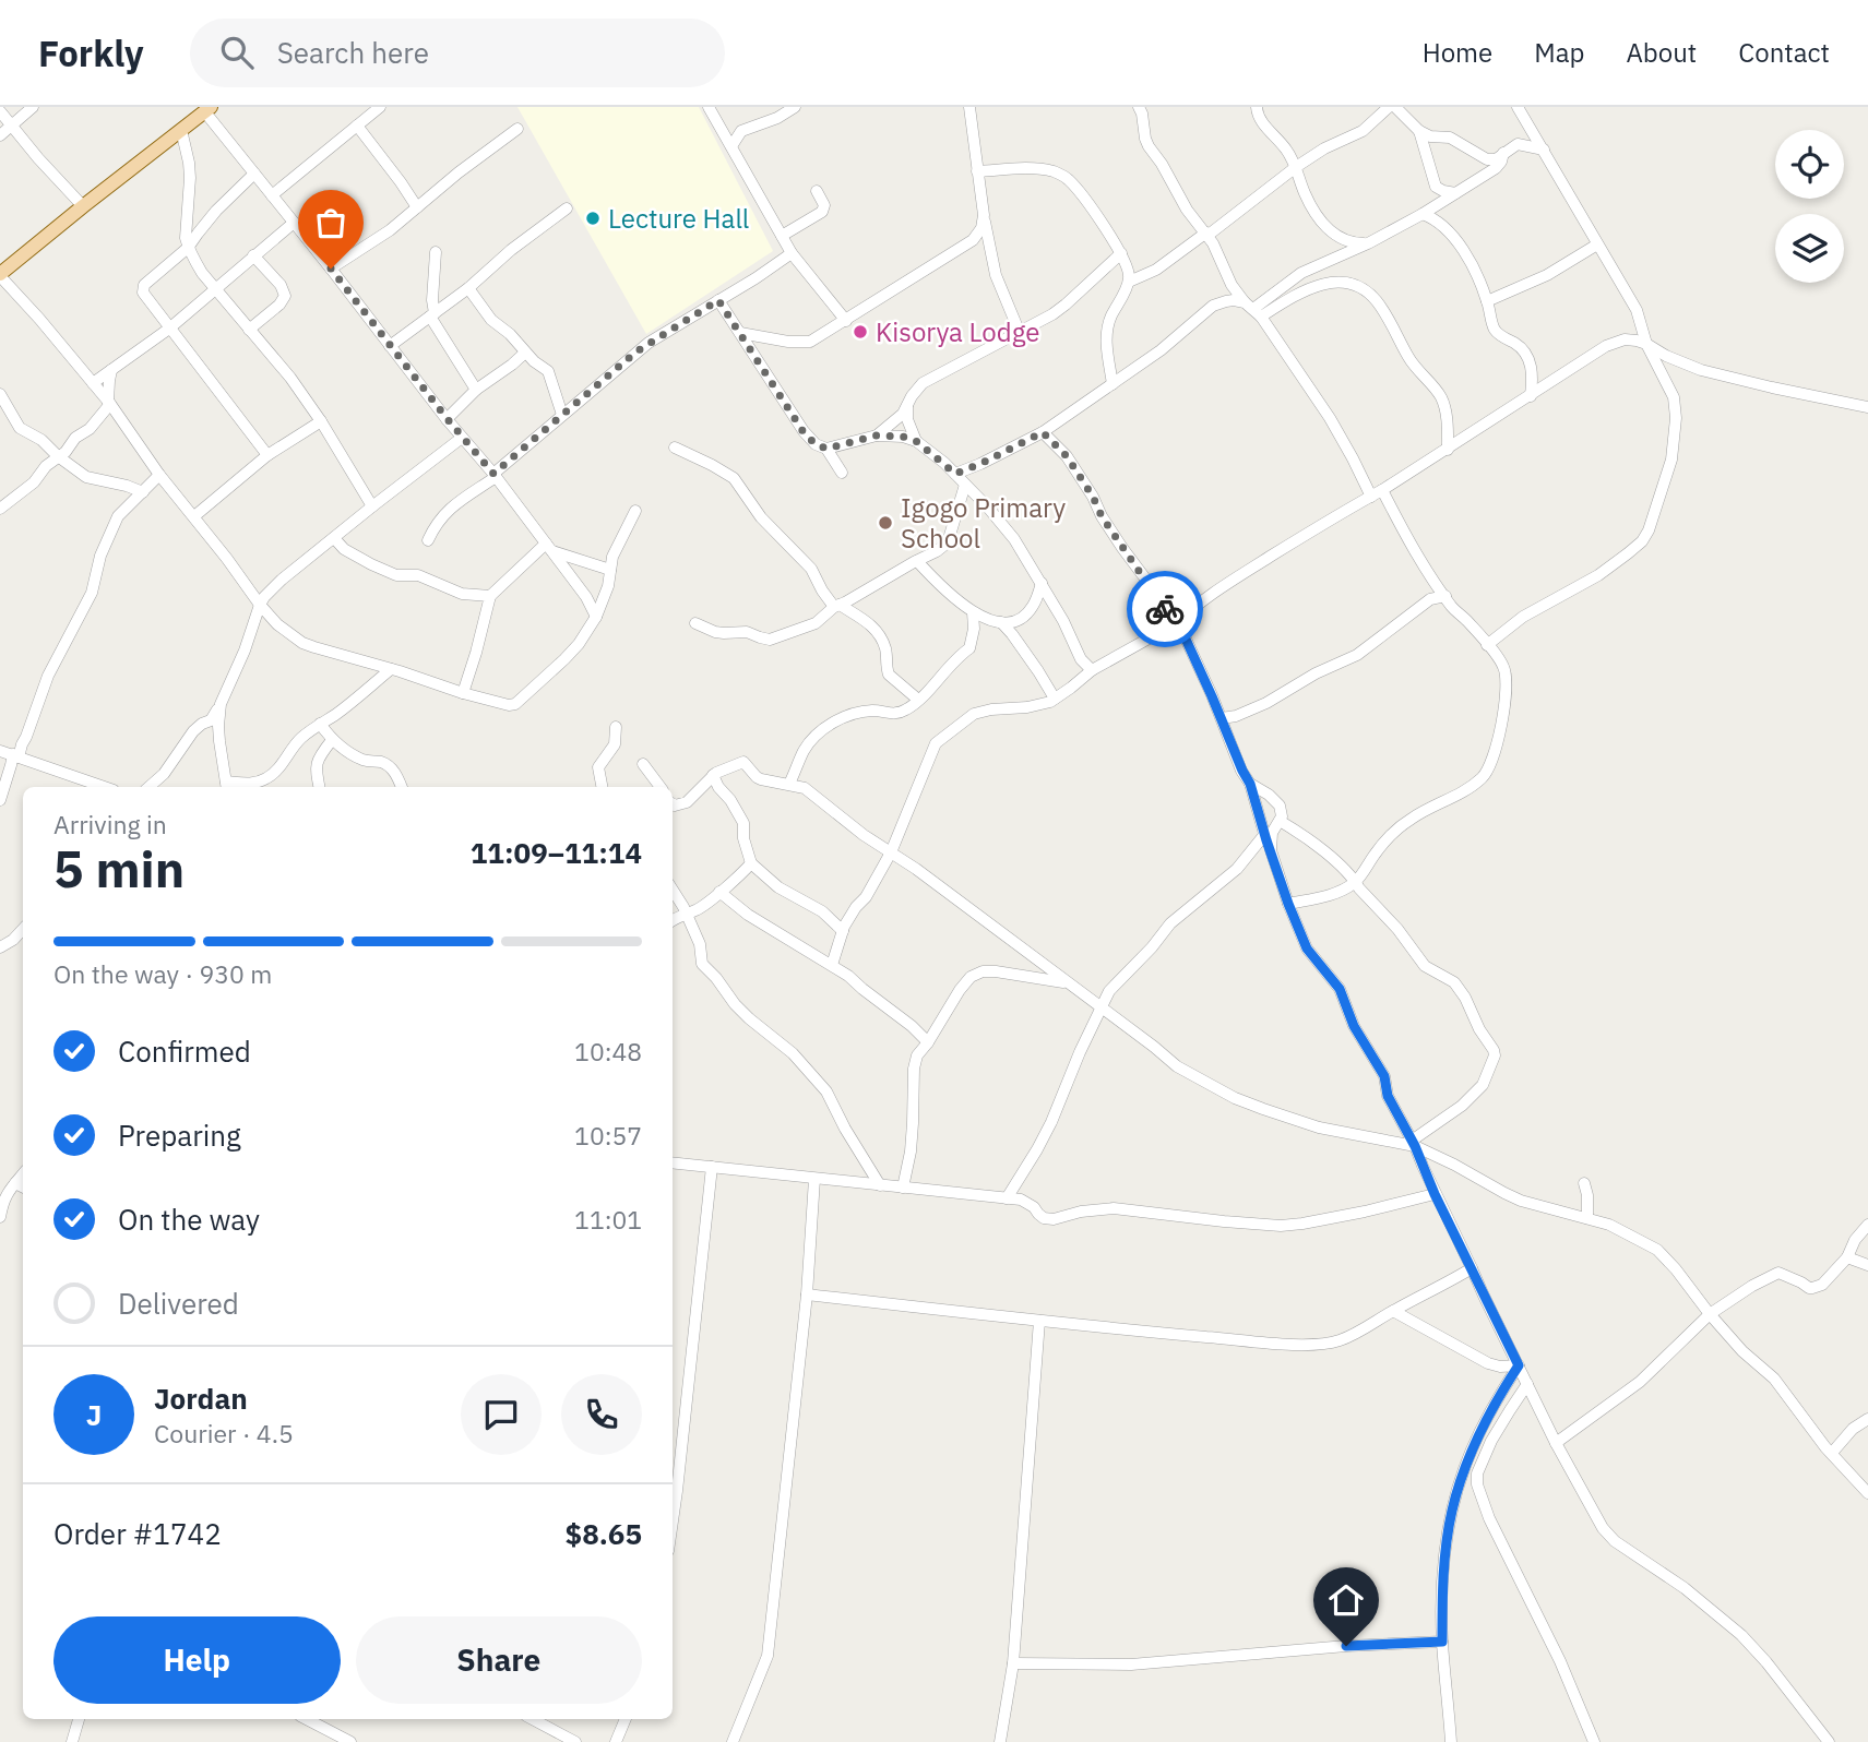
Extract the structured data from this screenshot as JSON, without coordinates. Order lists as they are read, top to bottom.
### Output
{
  "places": ["Lecture Hall", "Kisorya Lodge", "Igogo Primary School"],
  "page": {
    "header": "Forkly",
    "search": "Search here",
    "nav": [
      "Home",
      "Map",
      "About",
      "Contact"
    ],
    "heading": ["5 min", "Arriving in", "11:09–11:14"],
    "panel": [
      "Jordan",
      "Courier · 4.5",
      "Order #1742",
      "$8.65"
    ],
    "bar": "On the way · 930 m",
    "list": [
      ["Confirmed", "10:48"],
      ["Preparing", "10:57"],
      ["On the way", "11:01"],
      "Delivered"
    ],
    "round": "J",
    "buttons": ["Help", "Share"]
  }
}
